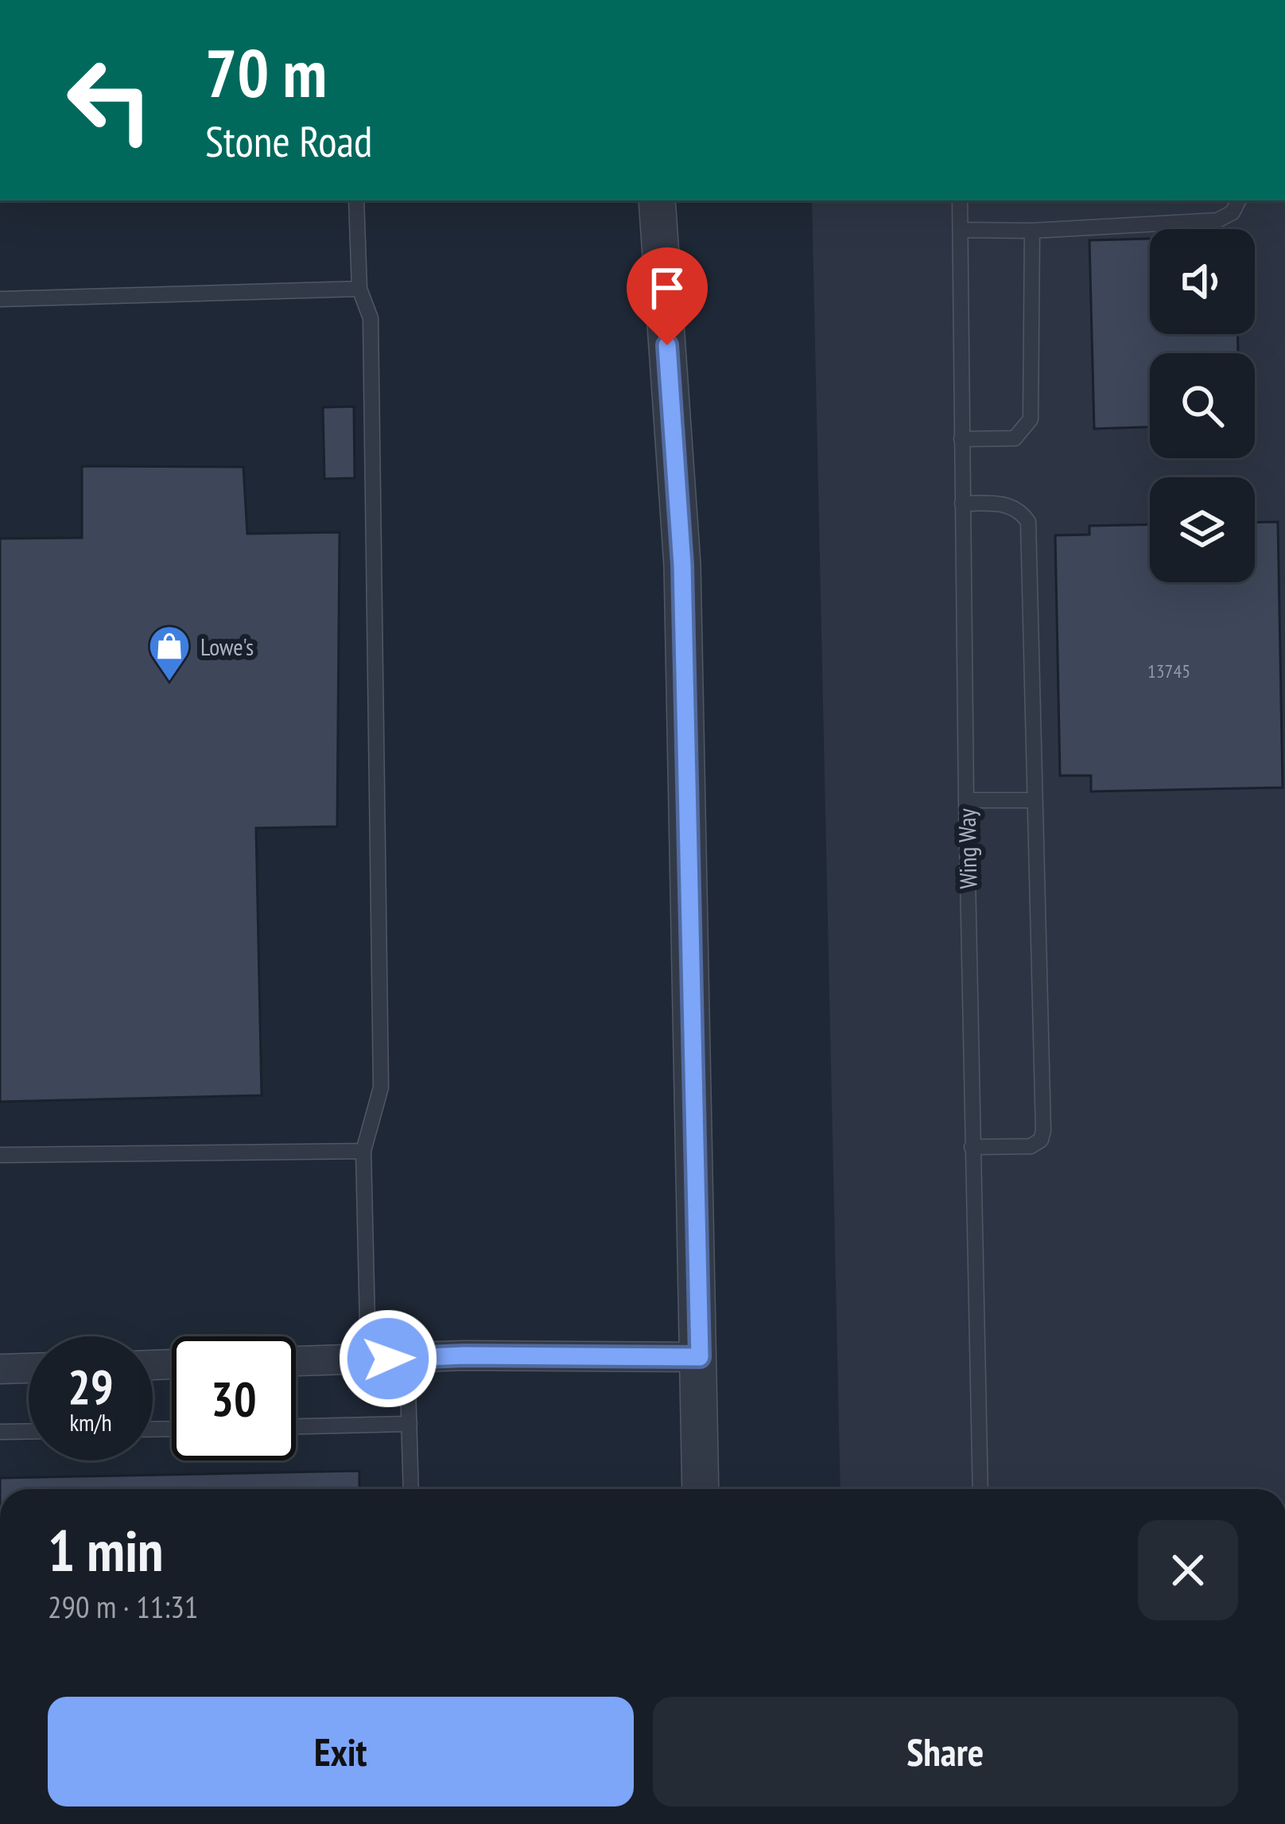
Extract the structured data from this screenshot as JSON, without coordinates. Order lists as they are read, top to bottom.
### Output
{
  "streets": {
    "lane": ["Wing Way"]
  },
  "places": {
    "shop": ["Lowe's"]
  },
  "house_numbers": ["13745"],
  "page": {
    "turn": ["70 m", "Stone Road"],
    "speed": "29 km/h",
    "limit": "30",
    "heading": ["1 min", "290 m · 11:31"],
    "buttons": ["Exit", "Share"]
  }
}
